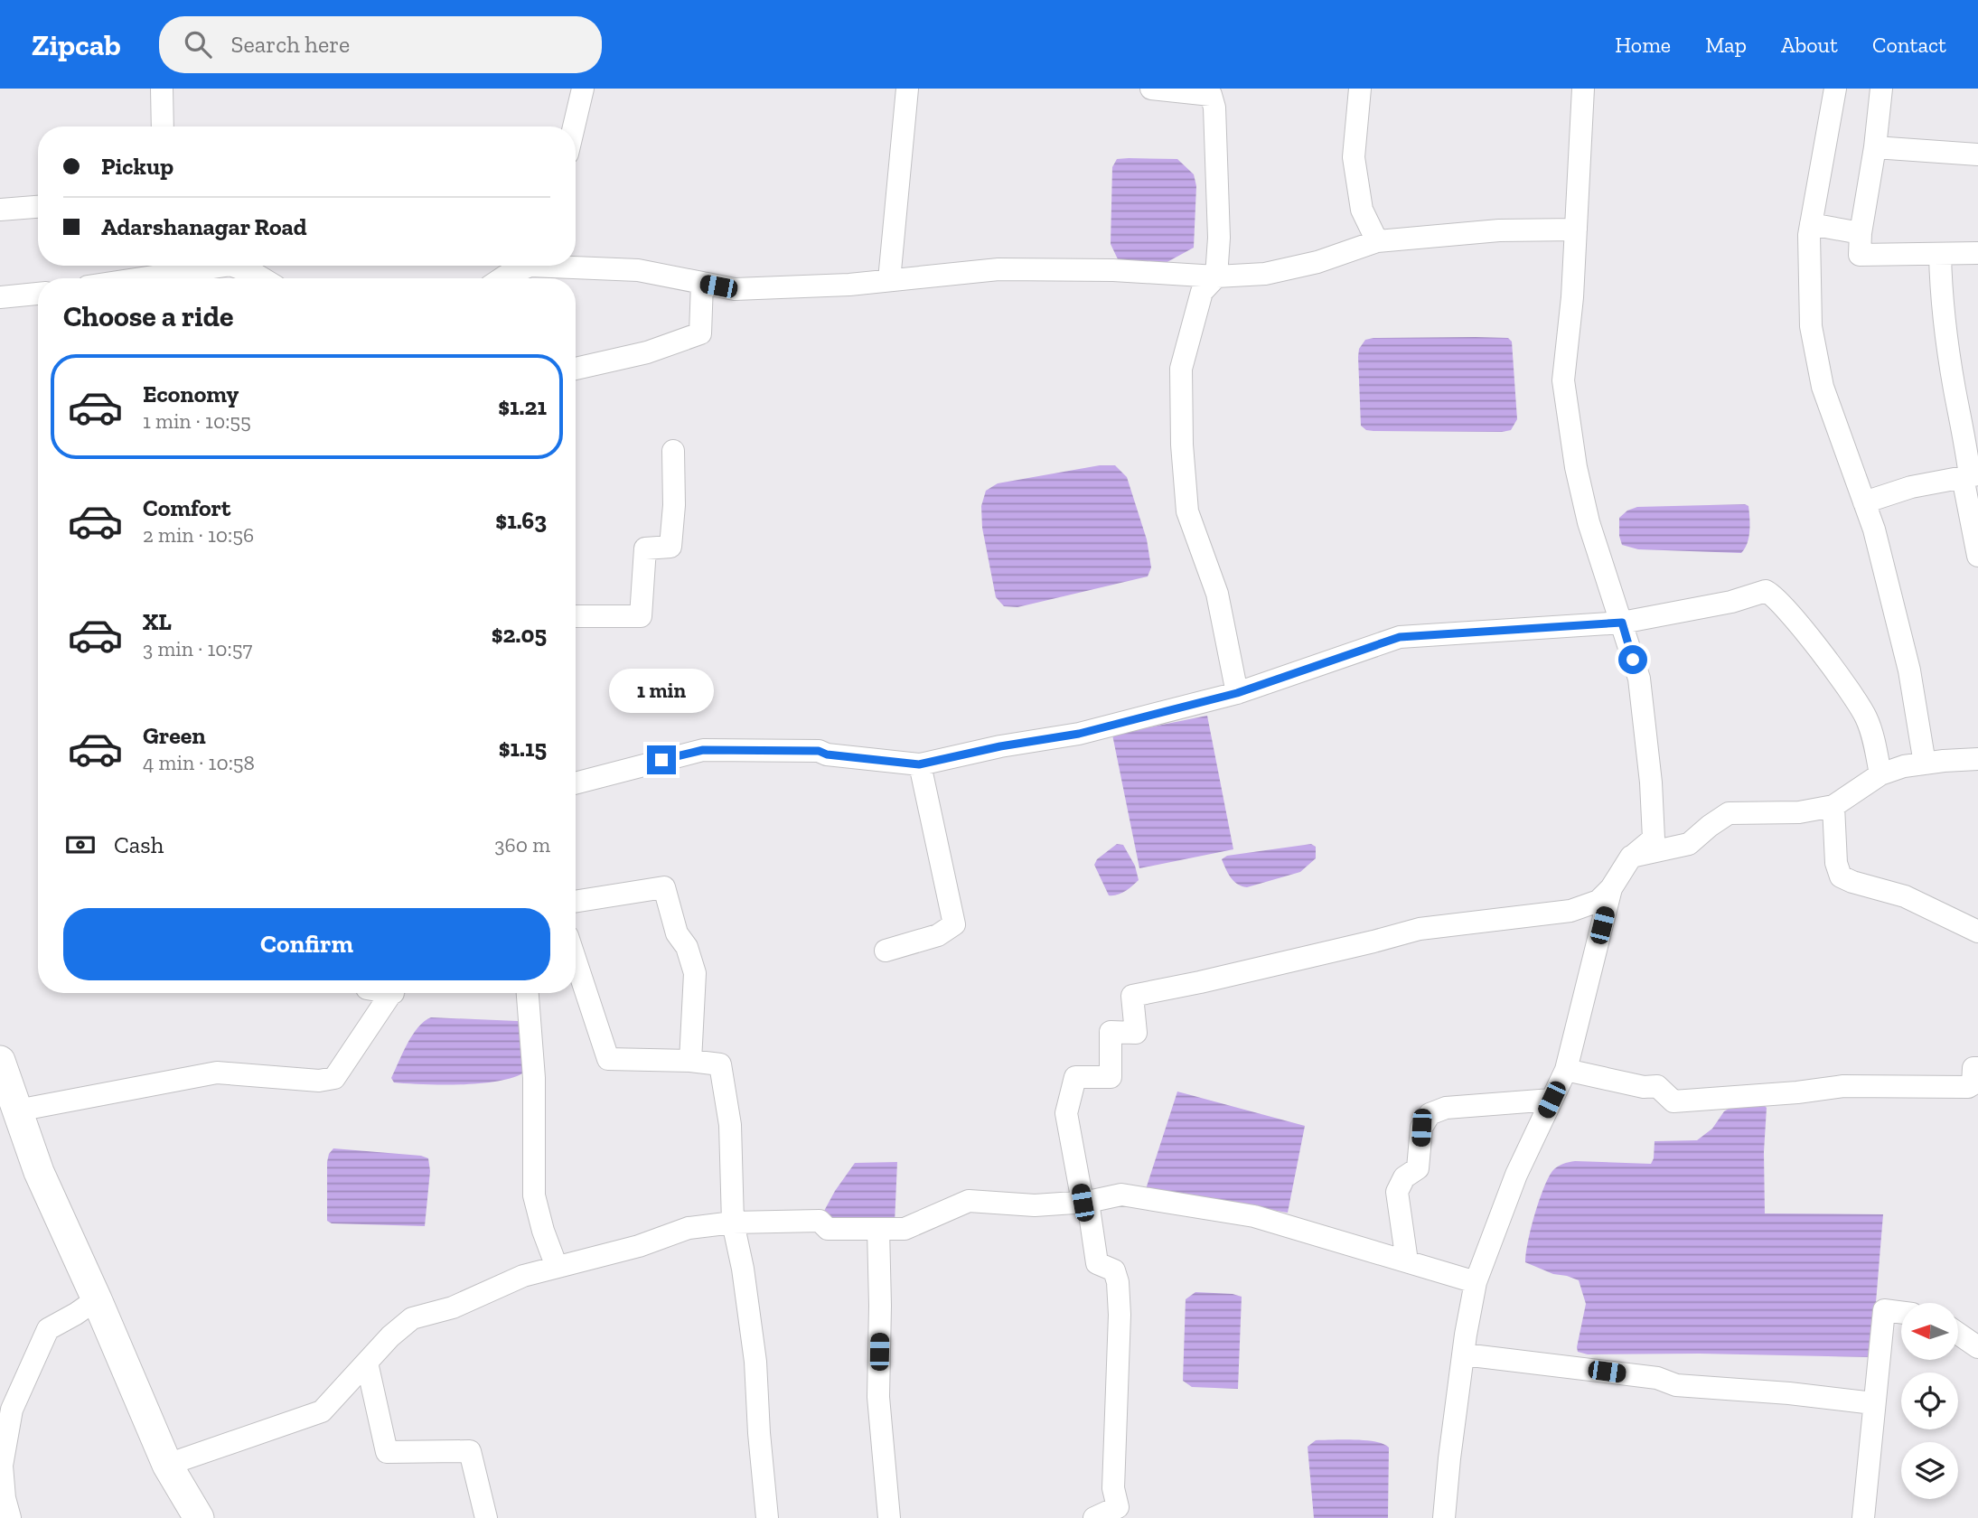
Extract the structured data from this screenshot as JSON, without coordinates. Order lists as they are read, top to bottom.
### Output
{
  "north": "left",
  "page": {
    "header": "Zipcab",
    "search": "Search here",
    "nav": [
      "Home",
      "Map",
      "About",
      "Contact"
    ],
    "banner": ["Pickup", "Adarshanagar Road"],
    "heading": "Choose a ride",
    "list": [
      {
        "name": "Economy",
        "note": "1 min · 10:55",
        "value": "$1.21"
      },
      {
        "name": "Comfort",
        "note": "2 min · 10:56",
        "value": "$1.63"
      },
      {
        "name": "XL",
        "note": "3 min · 10:57",
        "value": "$2.05"
      },
      {
        "name": "Green",
        "note": "4 min · 10:58",
        "value": "$1.15"
      }
    ],
    "bubble": "1 min",
    "pay": ["Cash", "360 m"],
    "buttons": "Confirm"
  }
}
